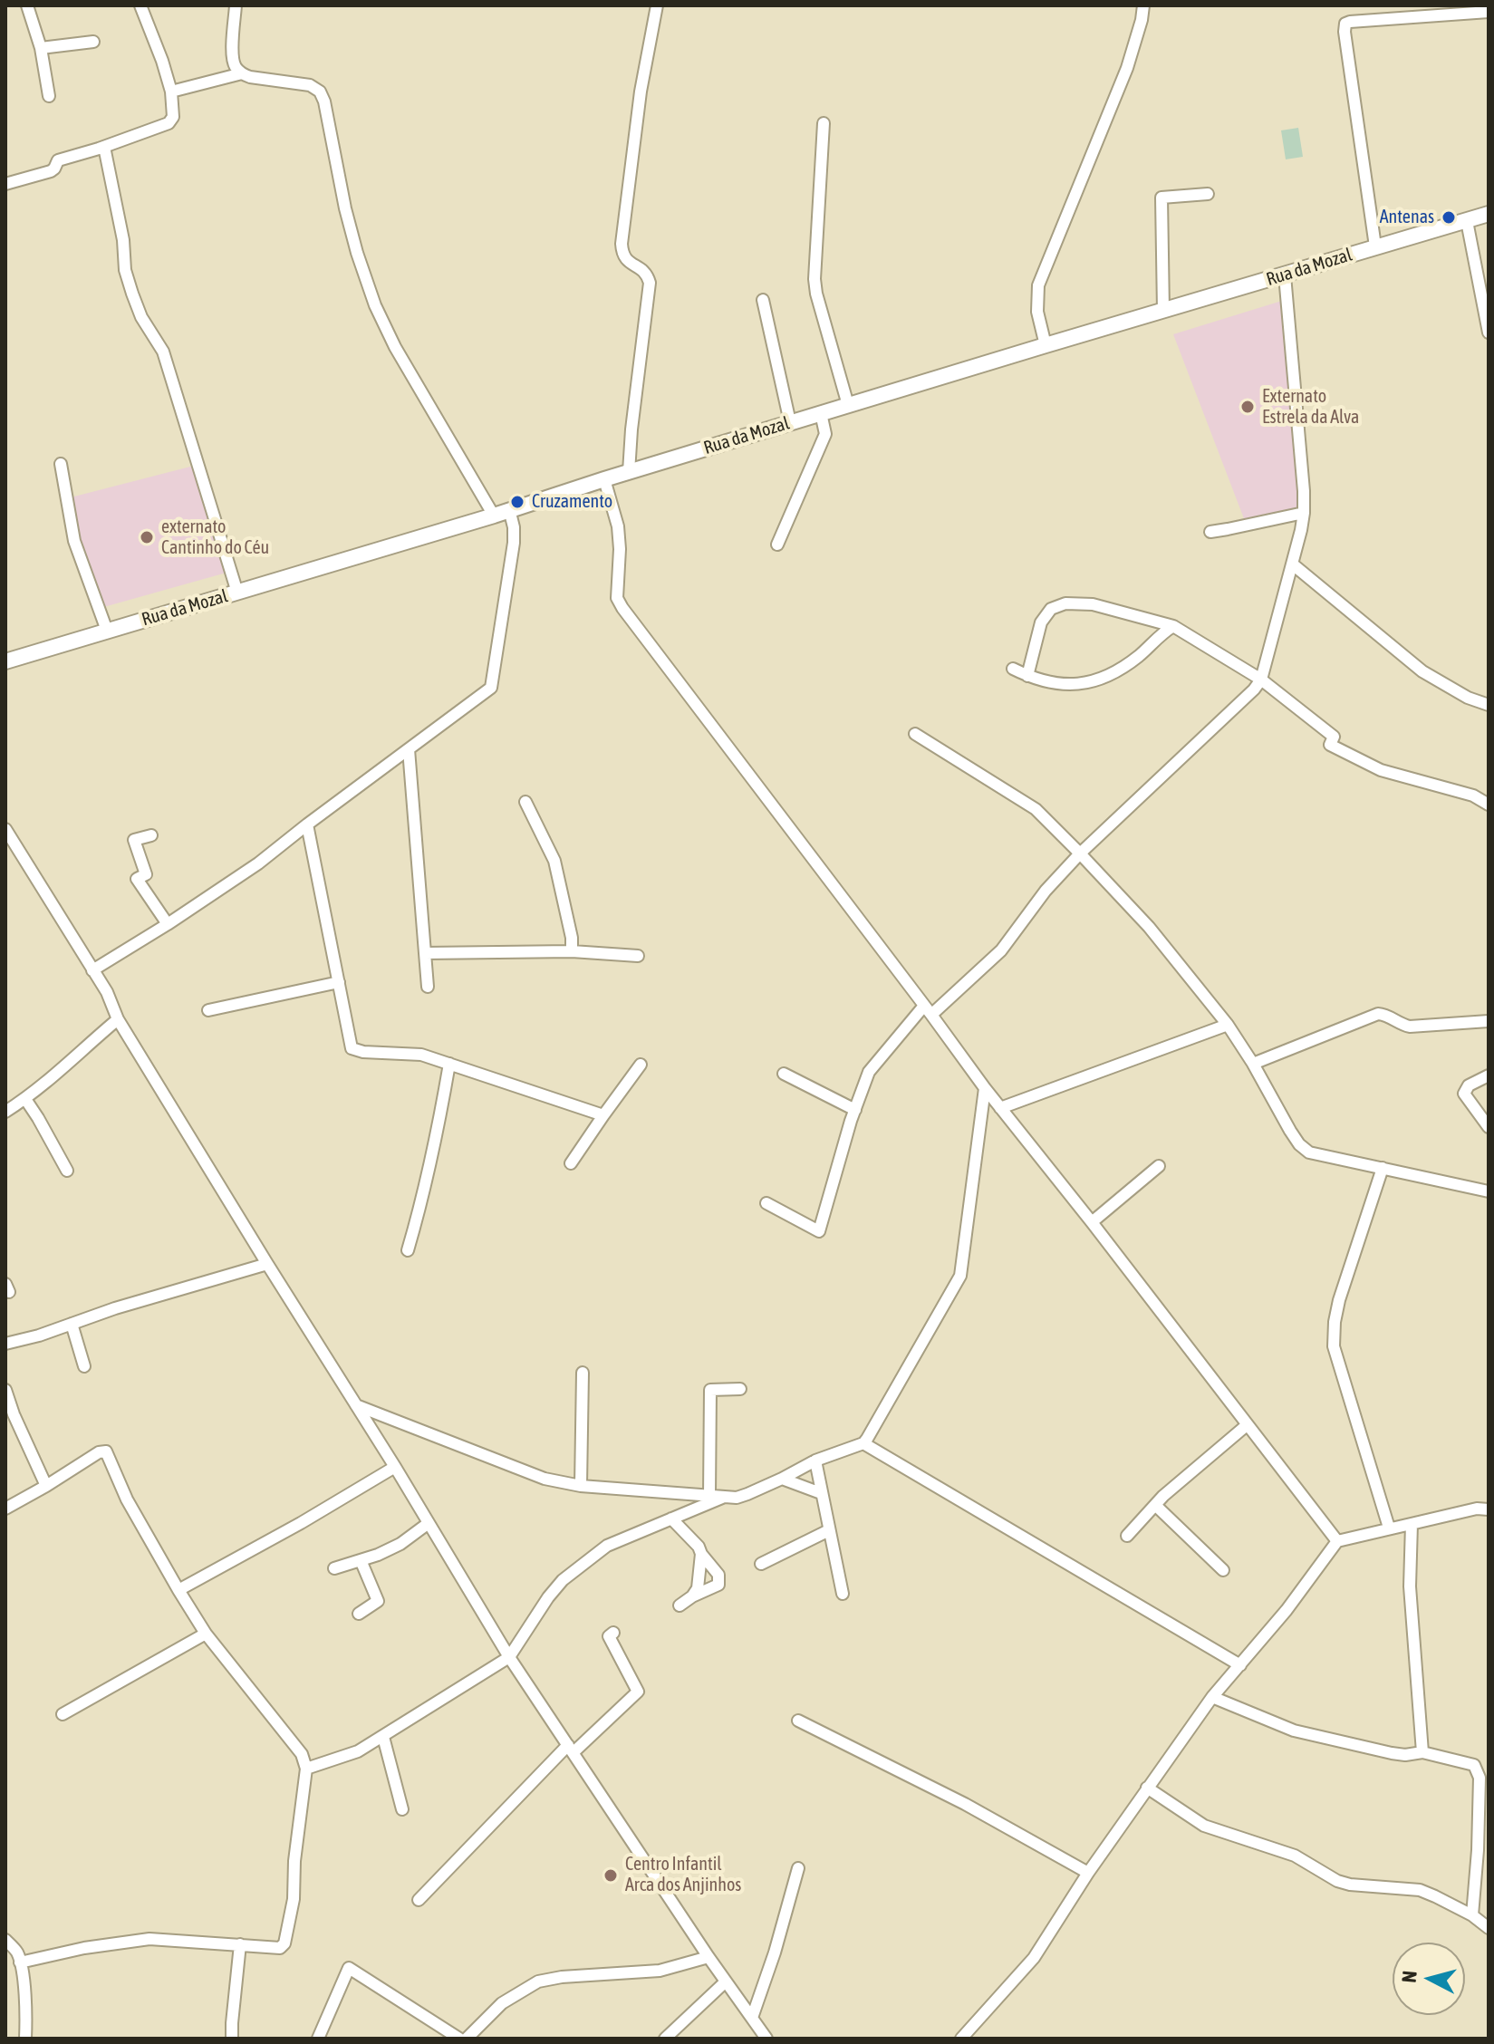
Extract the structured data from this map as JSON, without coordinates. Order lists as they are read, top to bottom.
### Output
{
  "streets": {
    "main road": ["Rua da Mozal"]
  },
  "places": [
    "Antenas",
    "Externato Estrela da Alva",
    "Cruzamento",
    "externato Cantinho do Céu",
    "Centro Infantil Arca dos Anjinhos"
  ],
  "north": "left"
}
